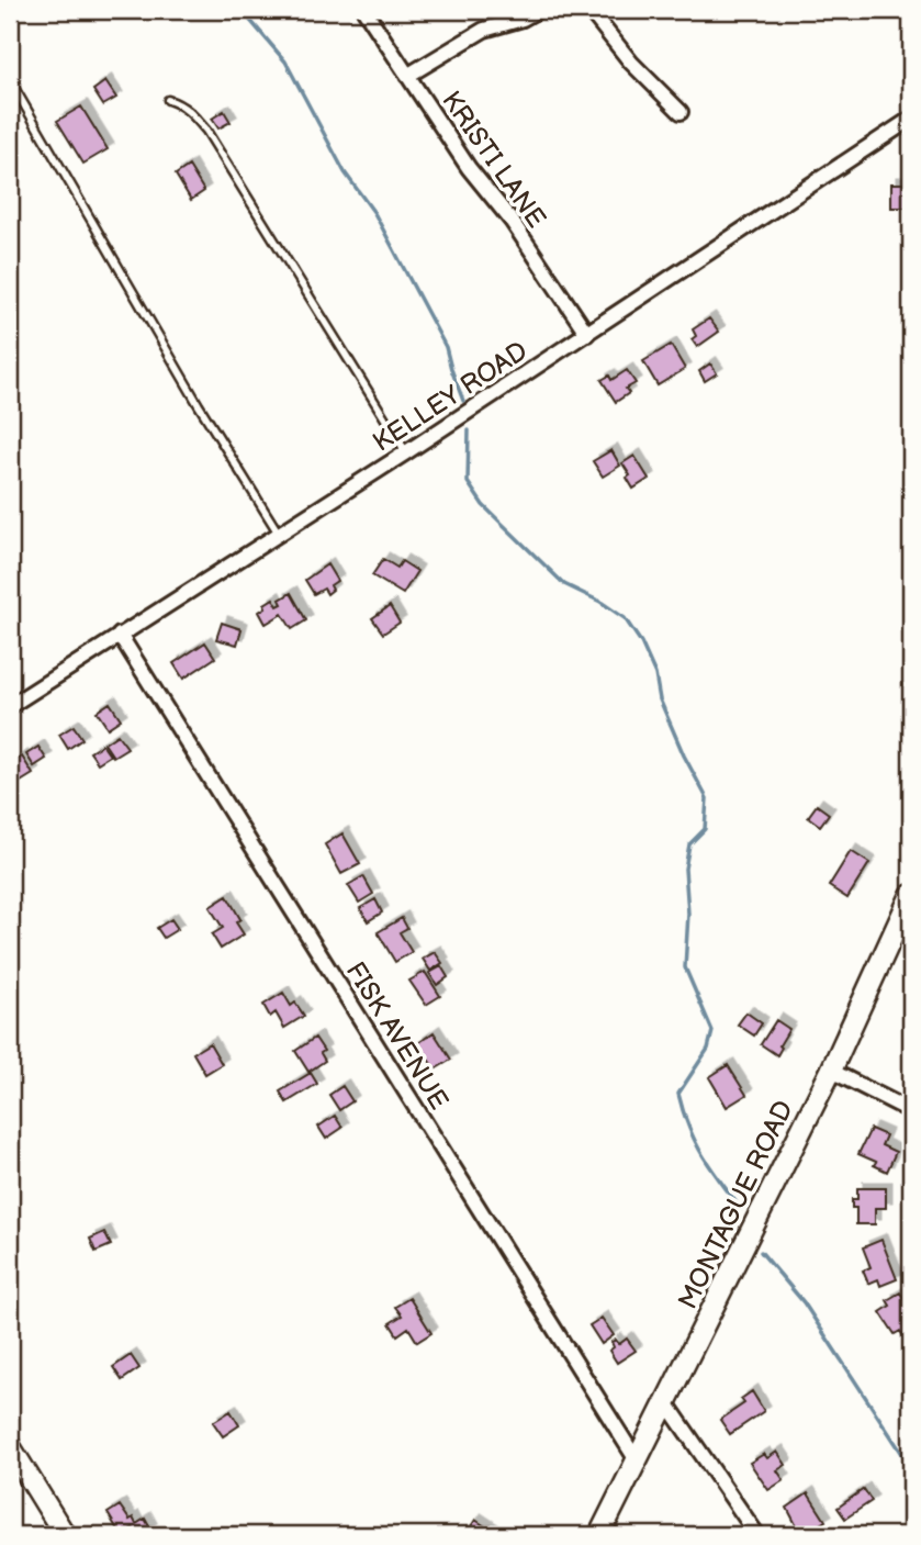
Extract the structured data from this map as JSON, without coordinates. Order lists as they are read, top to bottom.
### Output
{
  "streets": {
    "main road": ["MONTAGUE ROAD"],
    "street": ["KRISTI LANE", "KELLEY ROAD", "FISK AVENUE"]
  },
  "crossings": [
    ["KRISTI LANE", "KELLEY ROAD"],
    ["KELLEY ROAD", "FISK AVENUE"],
    ["FISK AVENUE", "MONTAGUE ROAD"]
  ]
}
